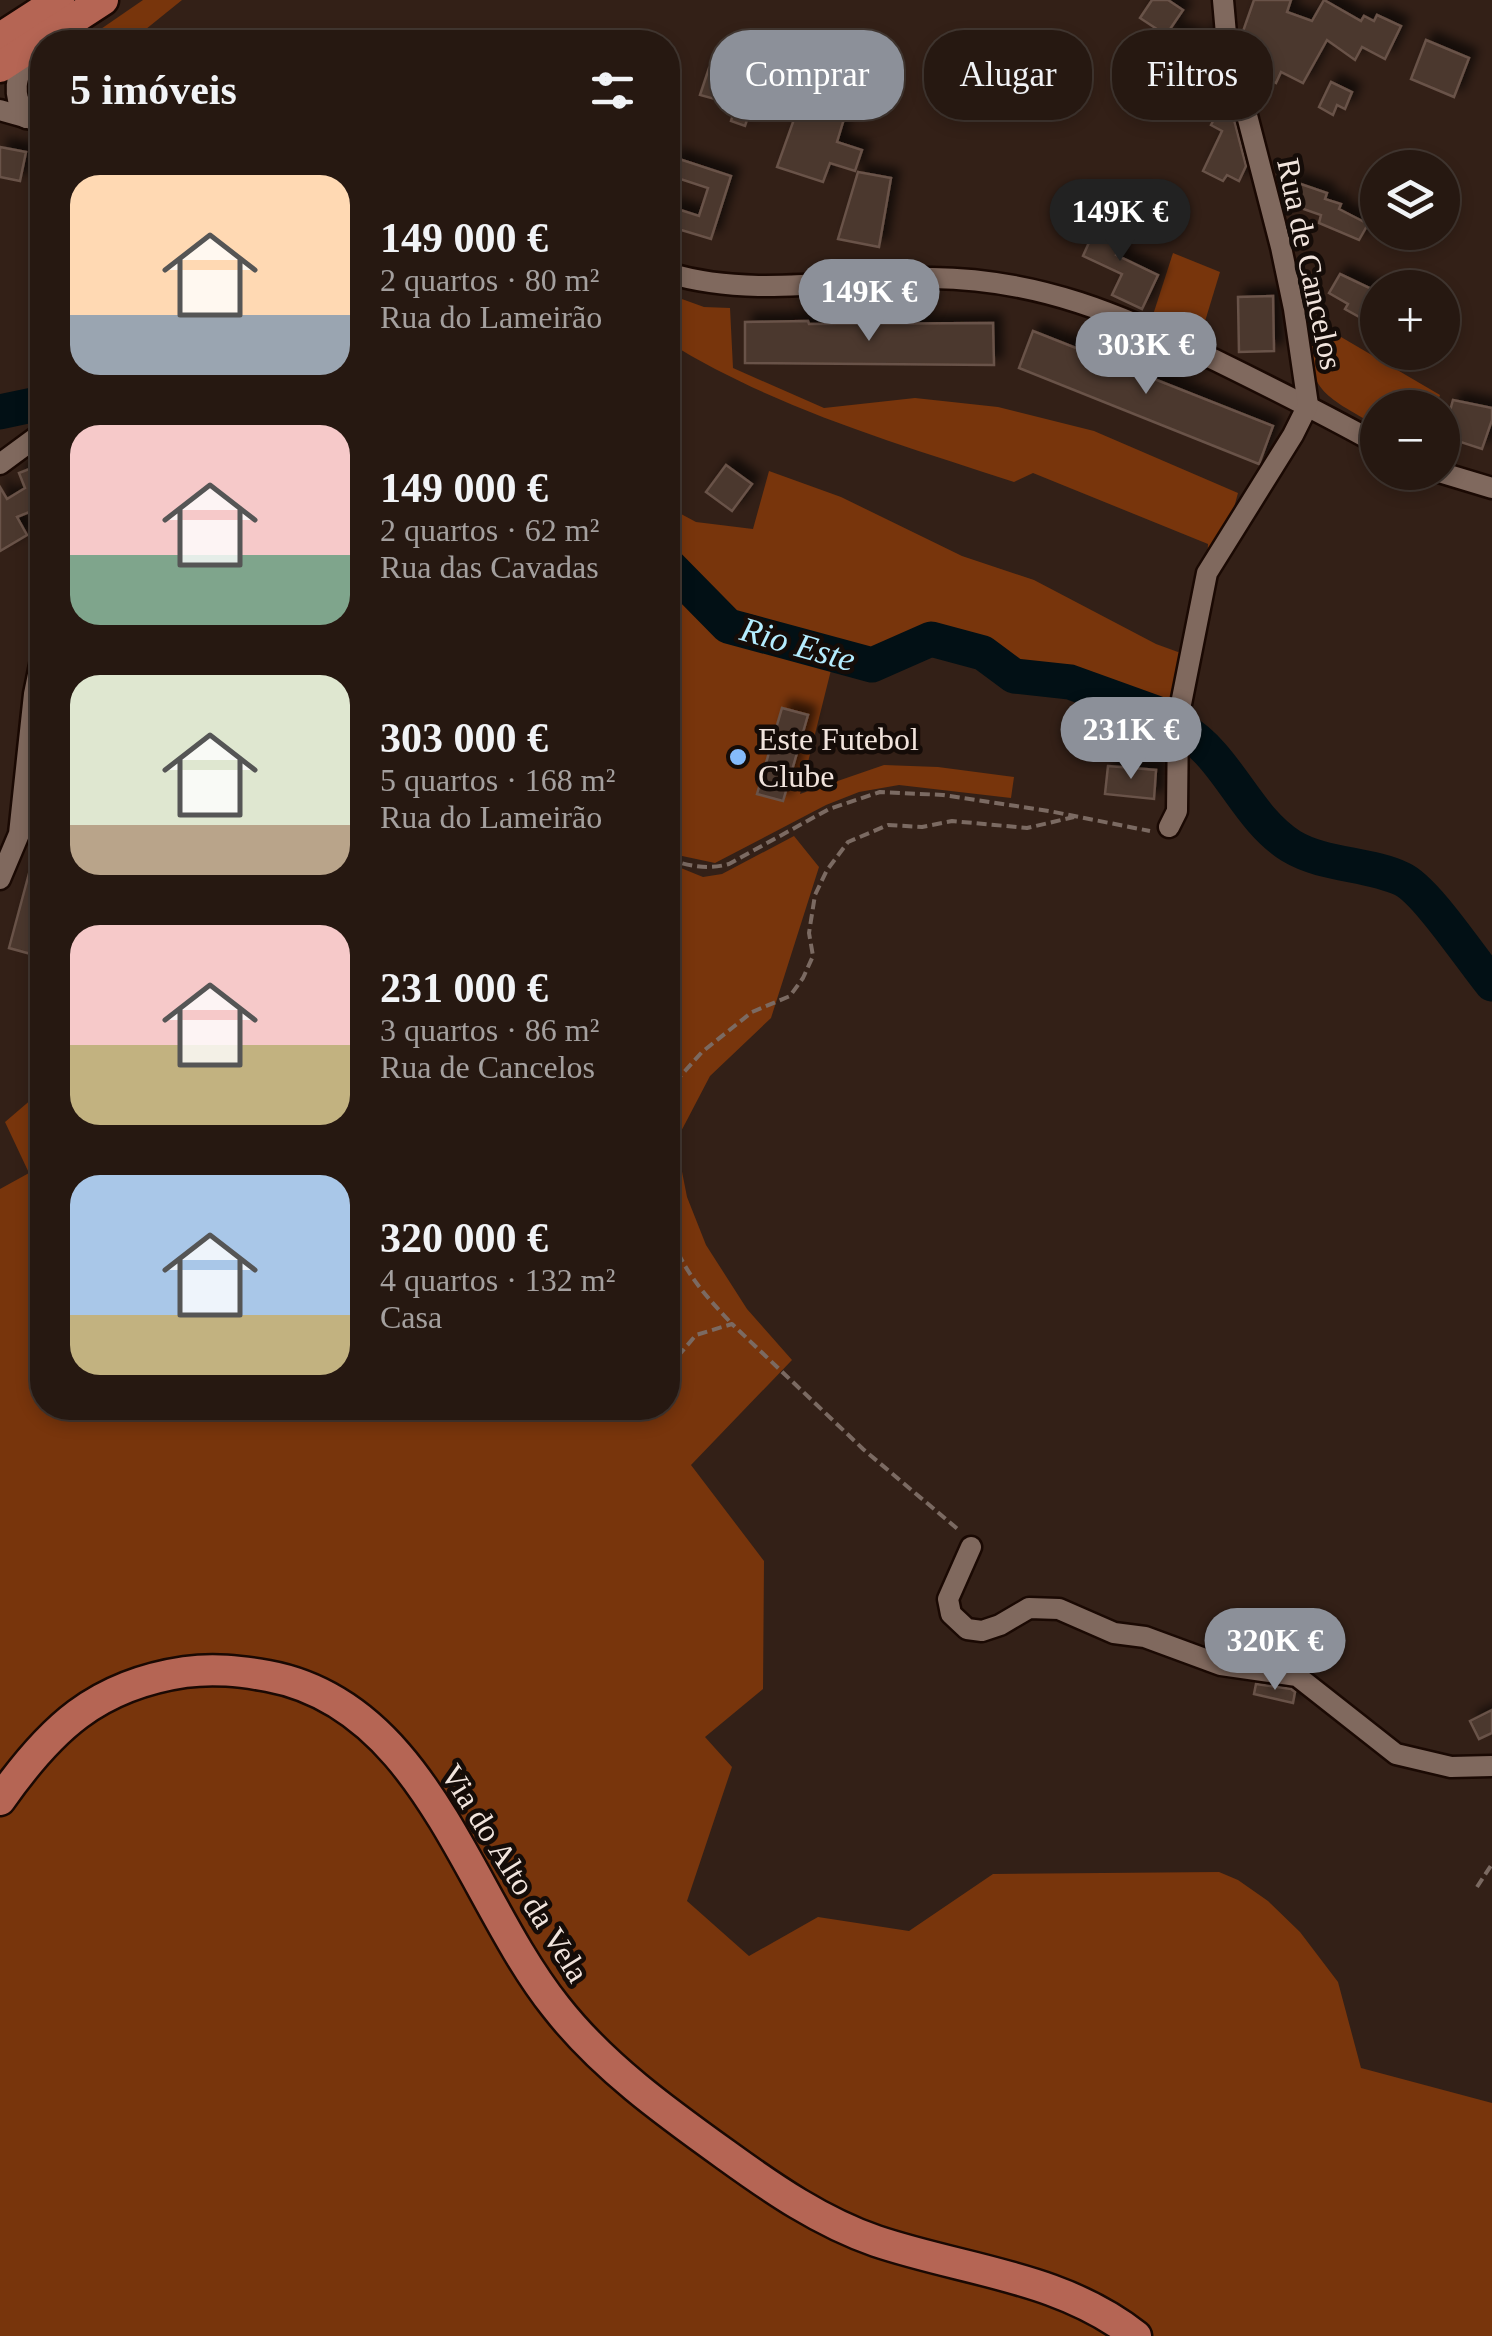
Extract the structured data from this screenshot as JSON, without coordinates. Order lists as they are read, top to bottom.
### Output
{
  "streets": {
    "main road": ["Via do Alto da Vela"],
    "street": ["Rua de Cancelos"]
  },
  "water": ["Rio Este"],
  "places": ["Este Futebol Clube"],
  "page": {
    "chip": ["Comprar", "Alugar", "Filtros"],
    "heading": "5 imóveis",
    "map_buttons": ["+", "−"],
    "list": [
      {
        "name": "149 000 €",
        "note": "2 quartos · 80 m² · Rua do Lameirão"
      },
      {
        "name": "149 000 €",
        "note": "2 quartos · 62 m² · Rua das Cavadas"
      },
      {
        "name": "303 000 €",
        "note": "5 quartos · 168 m² · Rua do Lameirão"
      },
      {
        "name": "231 000 €",
        "note": "3 quartos · 86 m² · Rua de Cancelos"
      },
      {
        "name": "320 000 €",
        "note": "4 quartos · 132 m² · Casa"
      }
    ],
    "price": [
      "149K €",
      "149K €",
      "303K €",
      "231K €",
      "320K €"
    ]
  }
}
